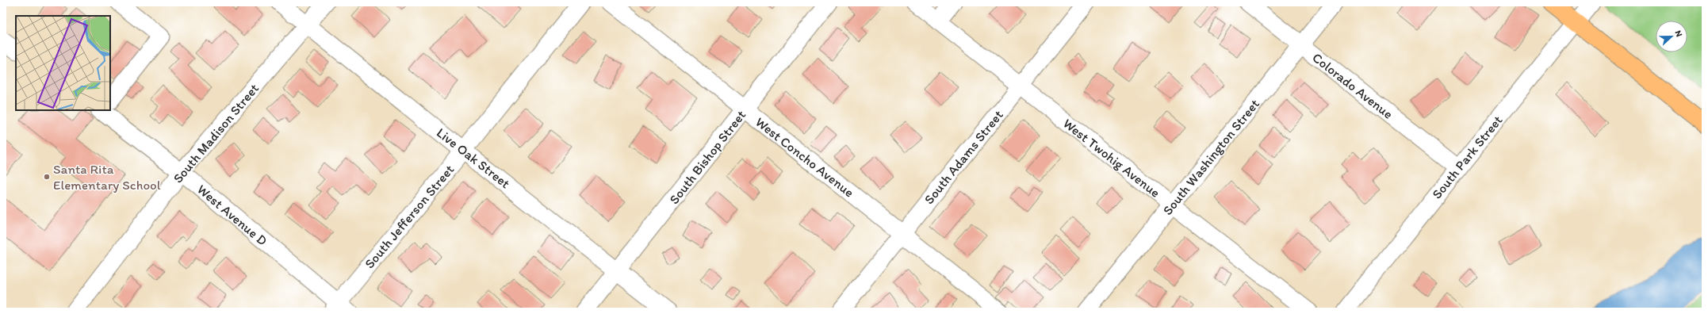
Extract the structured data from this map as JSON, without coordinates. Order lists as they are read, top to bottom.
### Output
{
  "streets": {
    "street": [
      "Colorado Avenue",
      "South Madison Street",
      "South Bishop Street",
      "West Concho Avenue",
      "South Adams Street",
      "South Washington Street",
      "South Park Street",
      "Live Oak Street",
      "West Twohig Avenue",
      "West Avenue D",
      "South Jefferson Street"
    ]
  },
  "crossings": [
    ["Colorado Avenue", "South Washington Street"],
    ["Colorado Avenue", "South Park Street"],
    ["South Madison Street", "Live Oak Street"],
    ["South Madison Street", "West Avenue D"],
    ["South Bishop Street", "West Concho Avenue"],
    ["South Bishop Street", "Live Oak Street"],
    ["West Concho Avenue", "South Adams Street"],
    ["South Adams Street", "West Twohig Avenue"],
    ["South Washington Street", "West Twohig Avenue"],
    ["Live Oak Street", "South Jefferson Street"],
    ["West Avenue D", "South Jefferson Street"]
  ],
  "places": ["Santa Rita Elementary School"],
  "north": "right"
}
